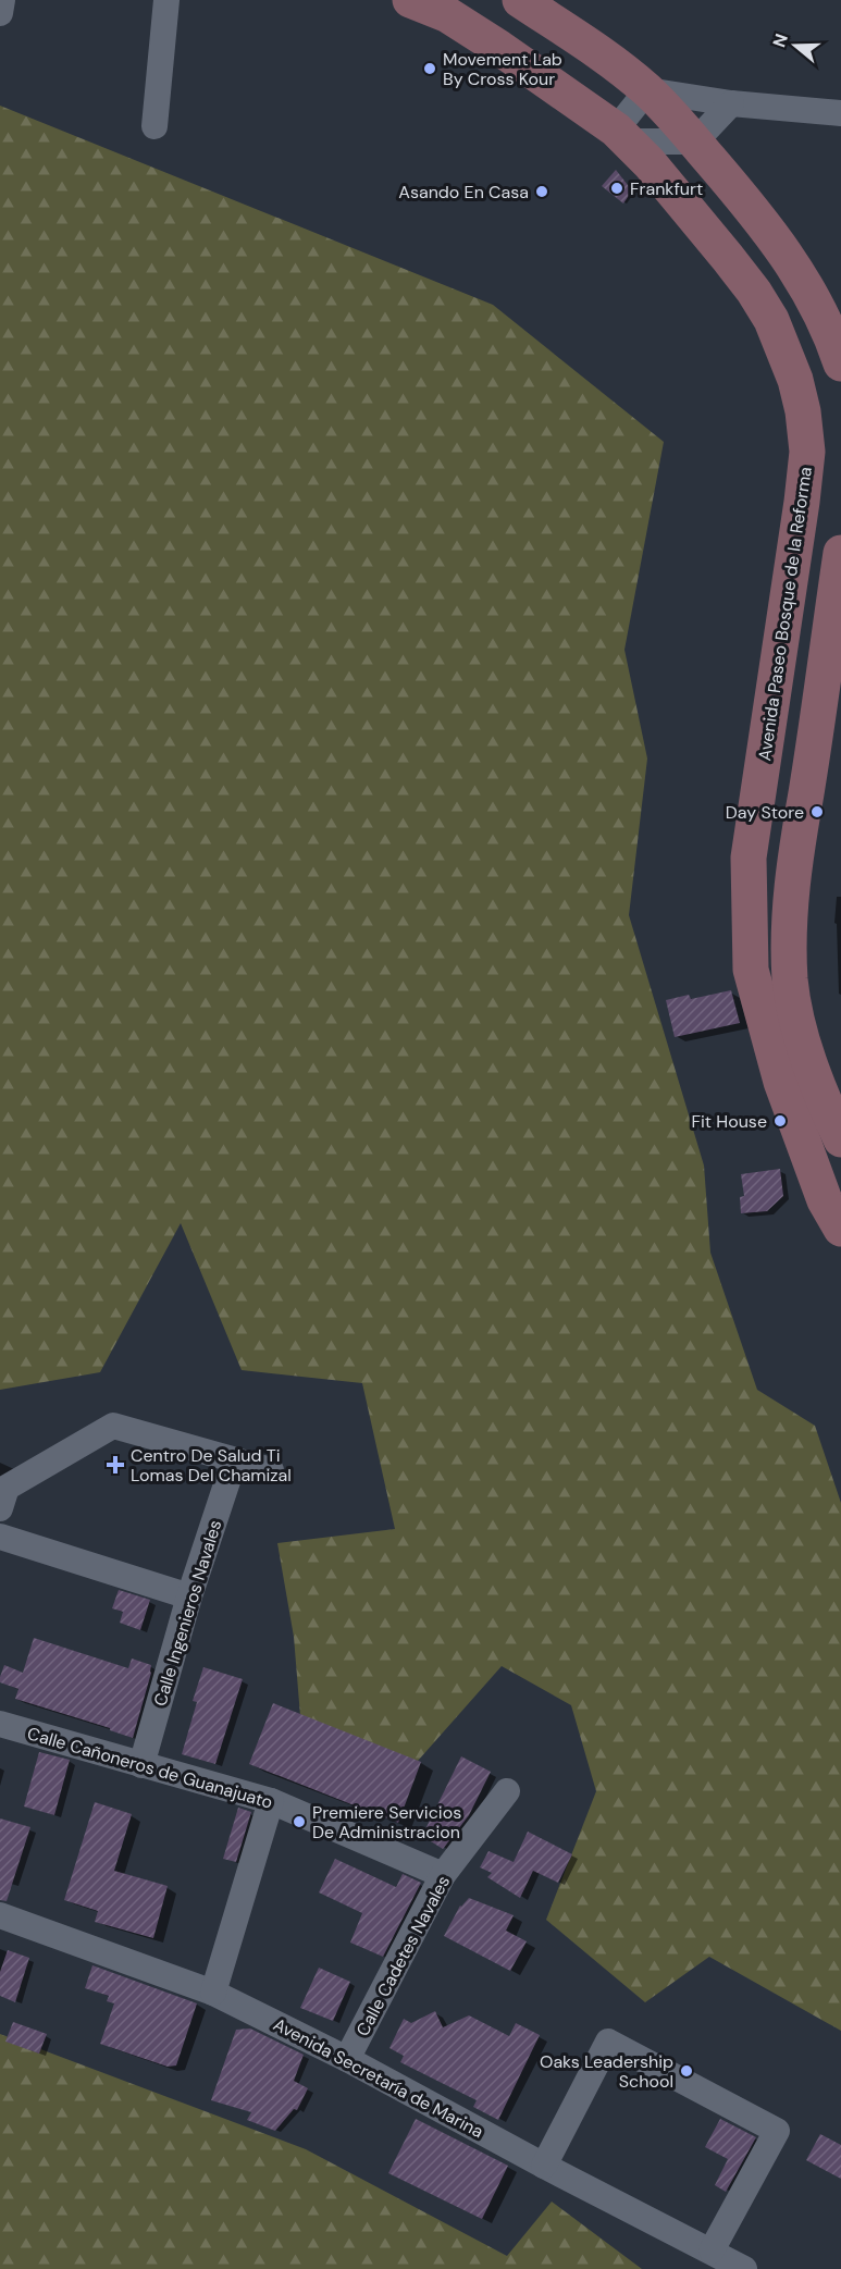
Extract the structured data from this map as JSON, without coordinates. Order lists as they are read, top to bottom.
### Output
{
  "streets": {
    "main road": ["Avenida Paseo Bosque de la Reforma"],
    "street": [
      "Calle Ingenieros Navales",
      "Calle Cañoneros de Guanajuato",
      "Calle Cadetes Navales",
      "Avenida Secretaría de Marina"
    ]
  },
  "crossings": [
    ["Calle Ingenieros Navales", "Calle Cañoneros de Guanajuato"],
    ["Calle Cañoneros de Guanajuato", "Calle Cadetes Navales"],
    ["Calle Cadetes Navales", "Avenida Secretaría de Marina"]
  ],
  "places": {
    "other": [
      "Movement Lab By Cross Kour",
      "Frankfurt",
      "Asando En Casa",
      "Day Store",
      "Fit House",
      "Premiere Servicios De Administracion",
      "Oaks Leadership School"
    ],
    "health": ["Centro De Salud Ti Lomas Del Chamizal"]
  },
  "north": "left"
}
